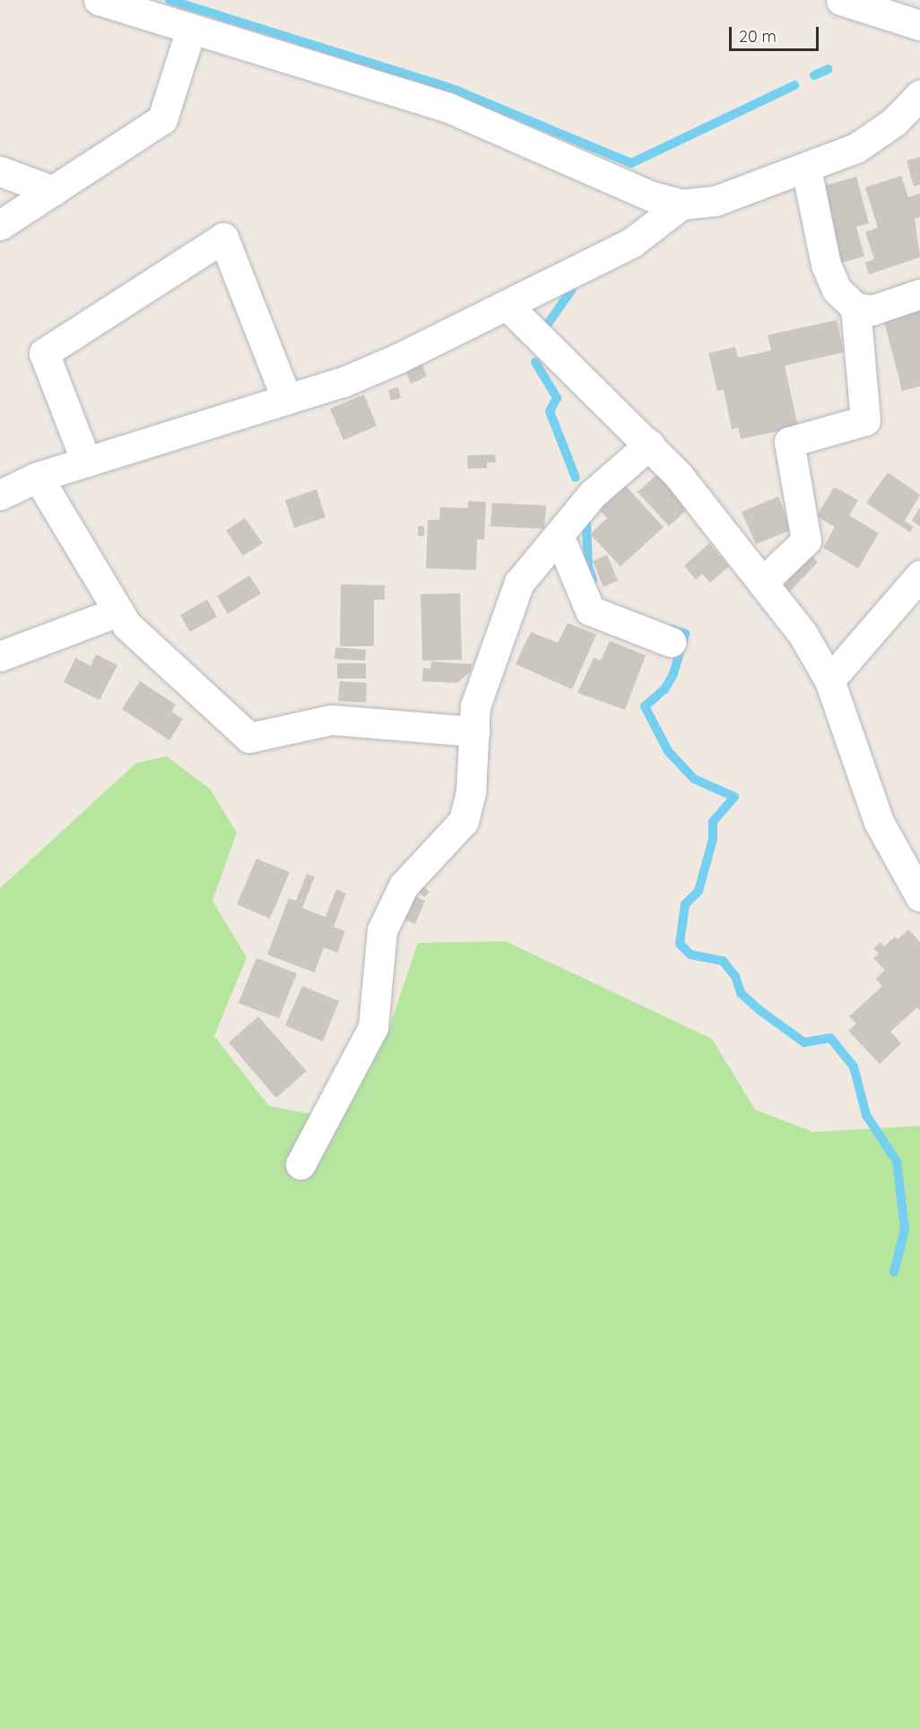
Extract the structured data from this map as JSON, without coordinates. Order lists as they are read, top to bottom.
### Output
{
  "scale_bar": "20 m"
}
